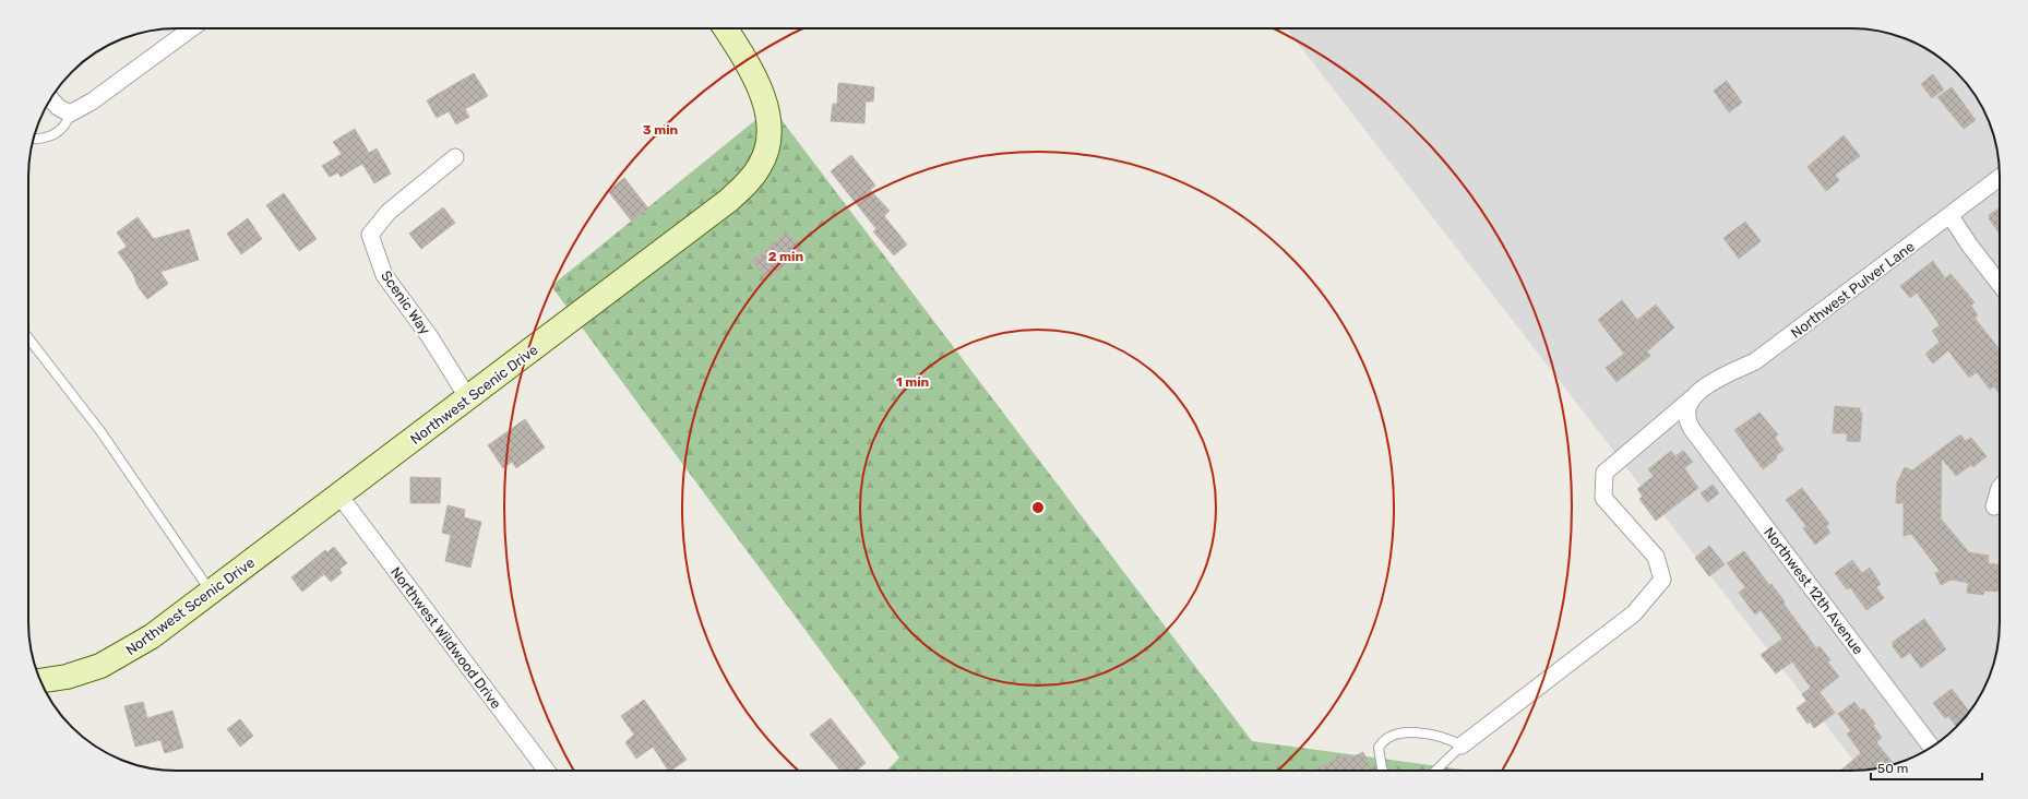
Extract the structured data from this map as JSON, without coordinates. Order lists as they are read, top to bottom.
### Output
{
  "streets": {
    "street": [
      "Northwest Pulver Lane",
      "Scenic Way",
      "Northwest Scenic Drive",
      "Northwest 12th Avenue",
      "Northwest Wildwood Drive"
    ]
  },
  "crossings": [
    ["Northwest Pulver Lane", "Northwest 12th Avenue"],
    ["Scenic Way", "Northwest Scenic Drive"],
    ["Northwest Scenic Drive", "Northwest Wildwood Drive"]
  ],
  "scale_bar": "50 m",
  "rings": ["3 min", "2 min", "1 min"]
}
